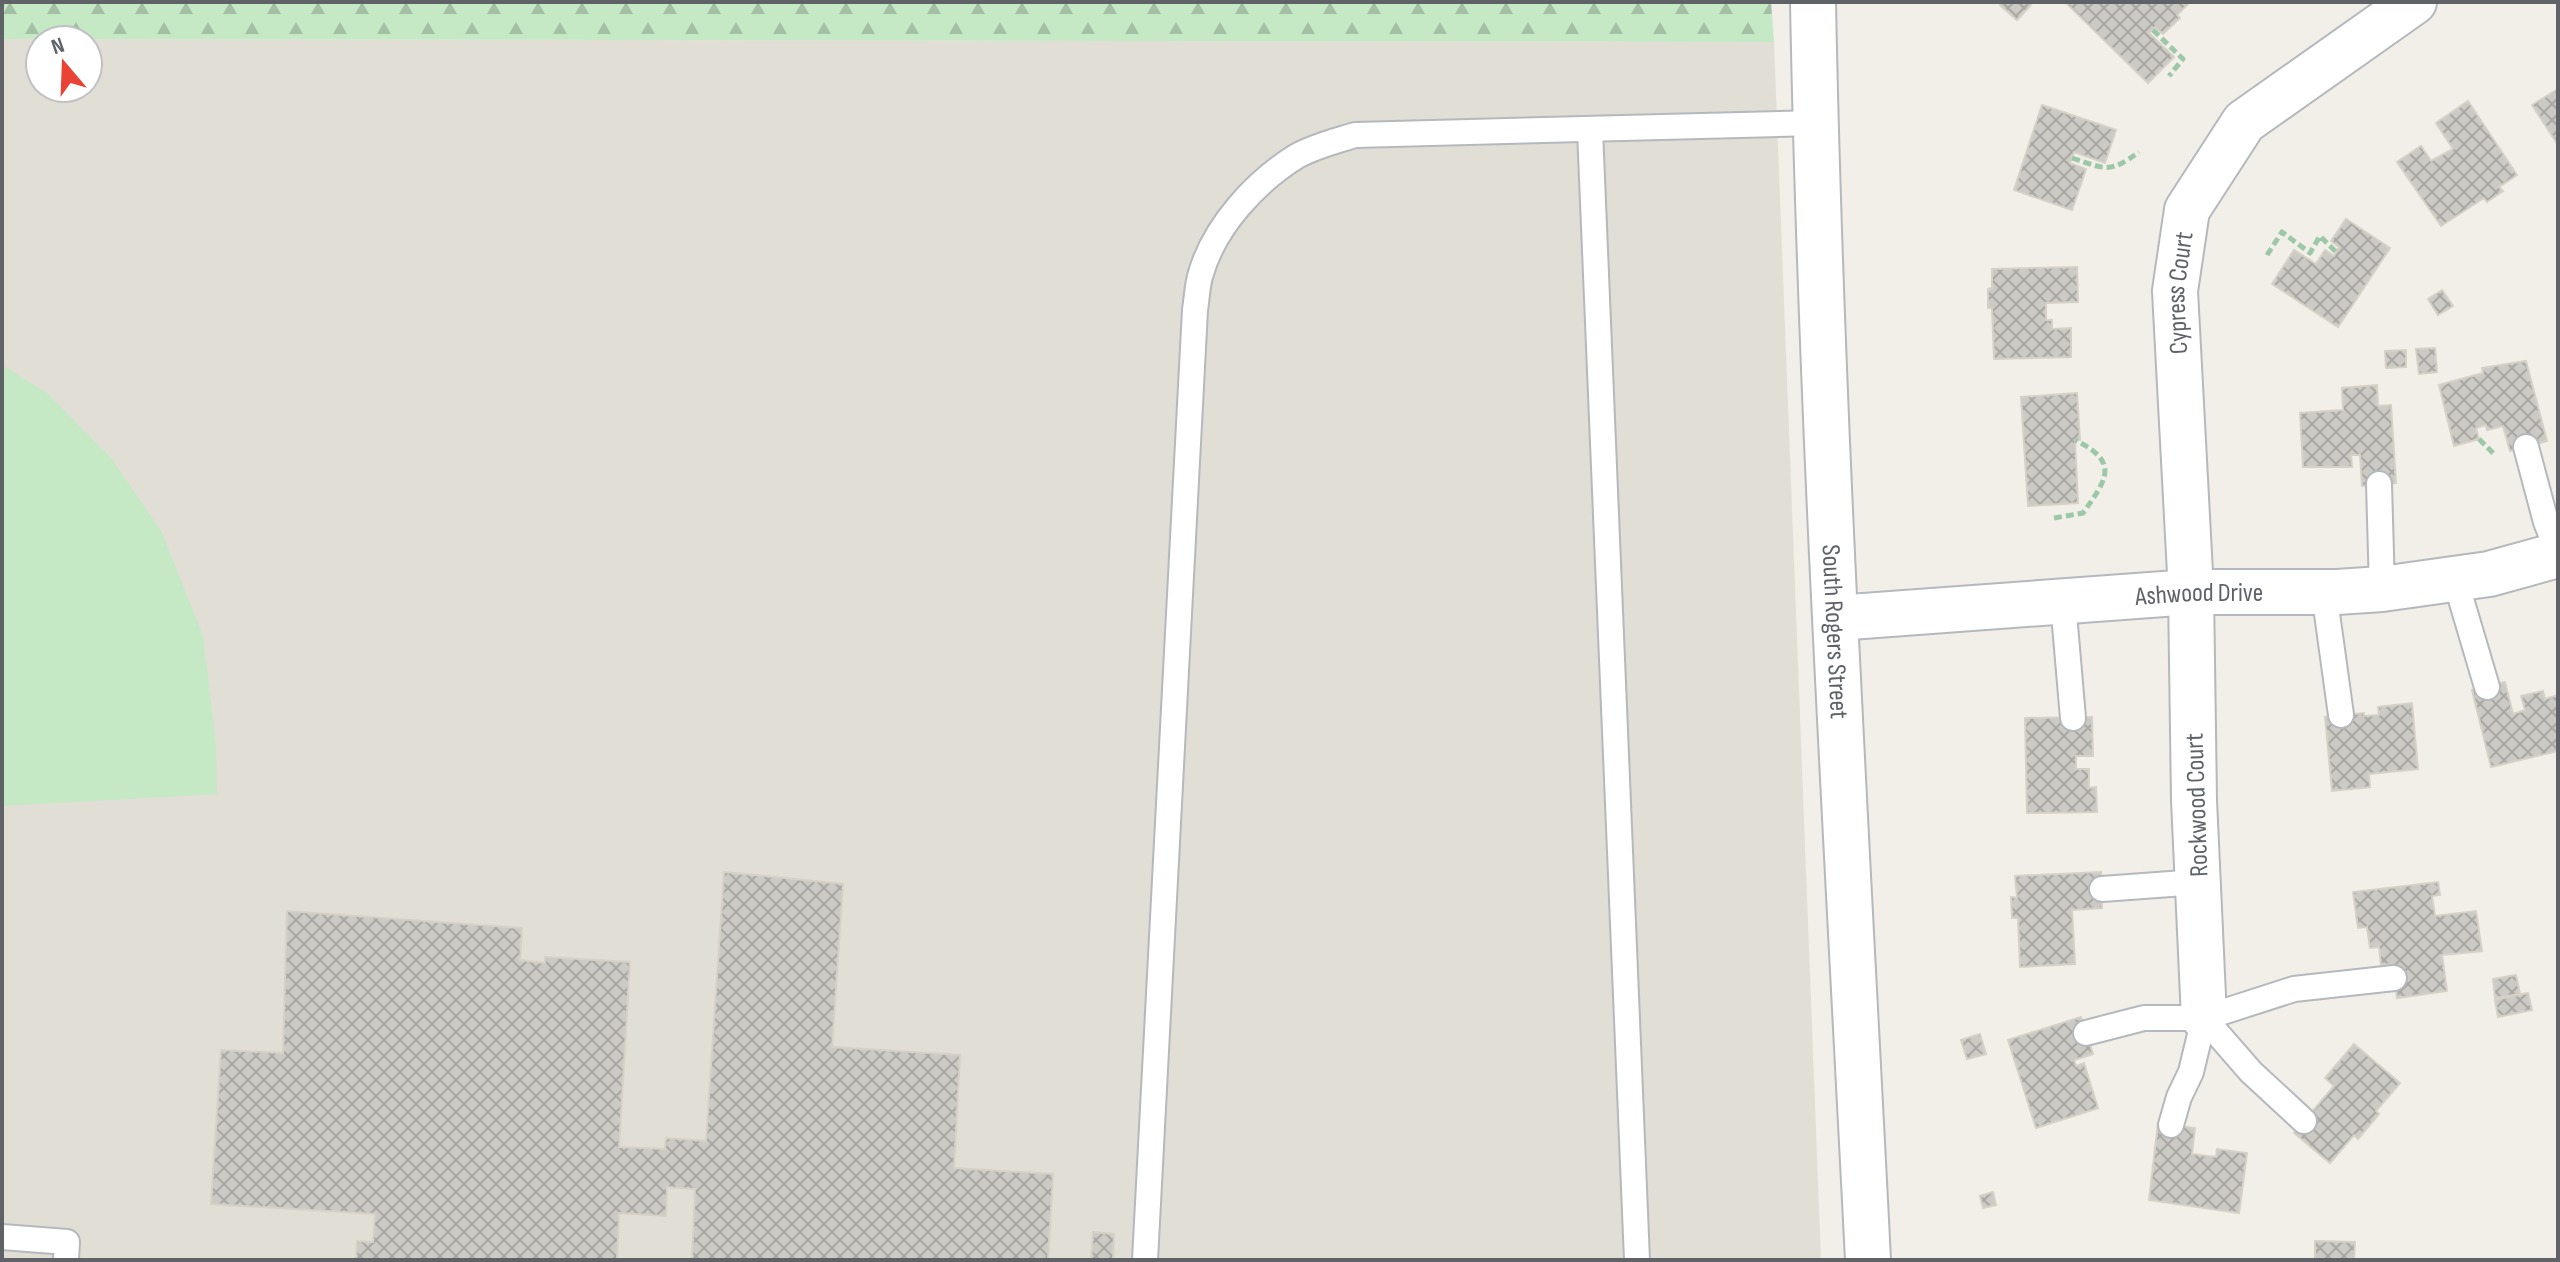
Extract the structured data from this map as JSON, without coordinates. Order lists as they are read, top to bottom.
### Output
{
  "streets": {
    "street": [
      "Cypress Court",
      "Ashwood Drive",
      "South Rogers Street",
      "Rockwood Court"
    ]
  },
  "crossings": [
    ["Cypress Court", "Ashwood Drive"],
    ["Cypress Court", "Rockwood Court"],
    ["Ashwood Drive", "South Rogers Street"],
    ["Ashwood Drive", "Rockwood Court"]
  ],
  "north": "top"
}
